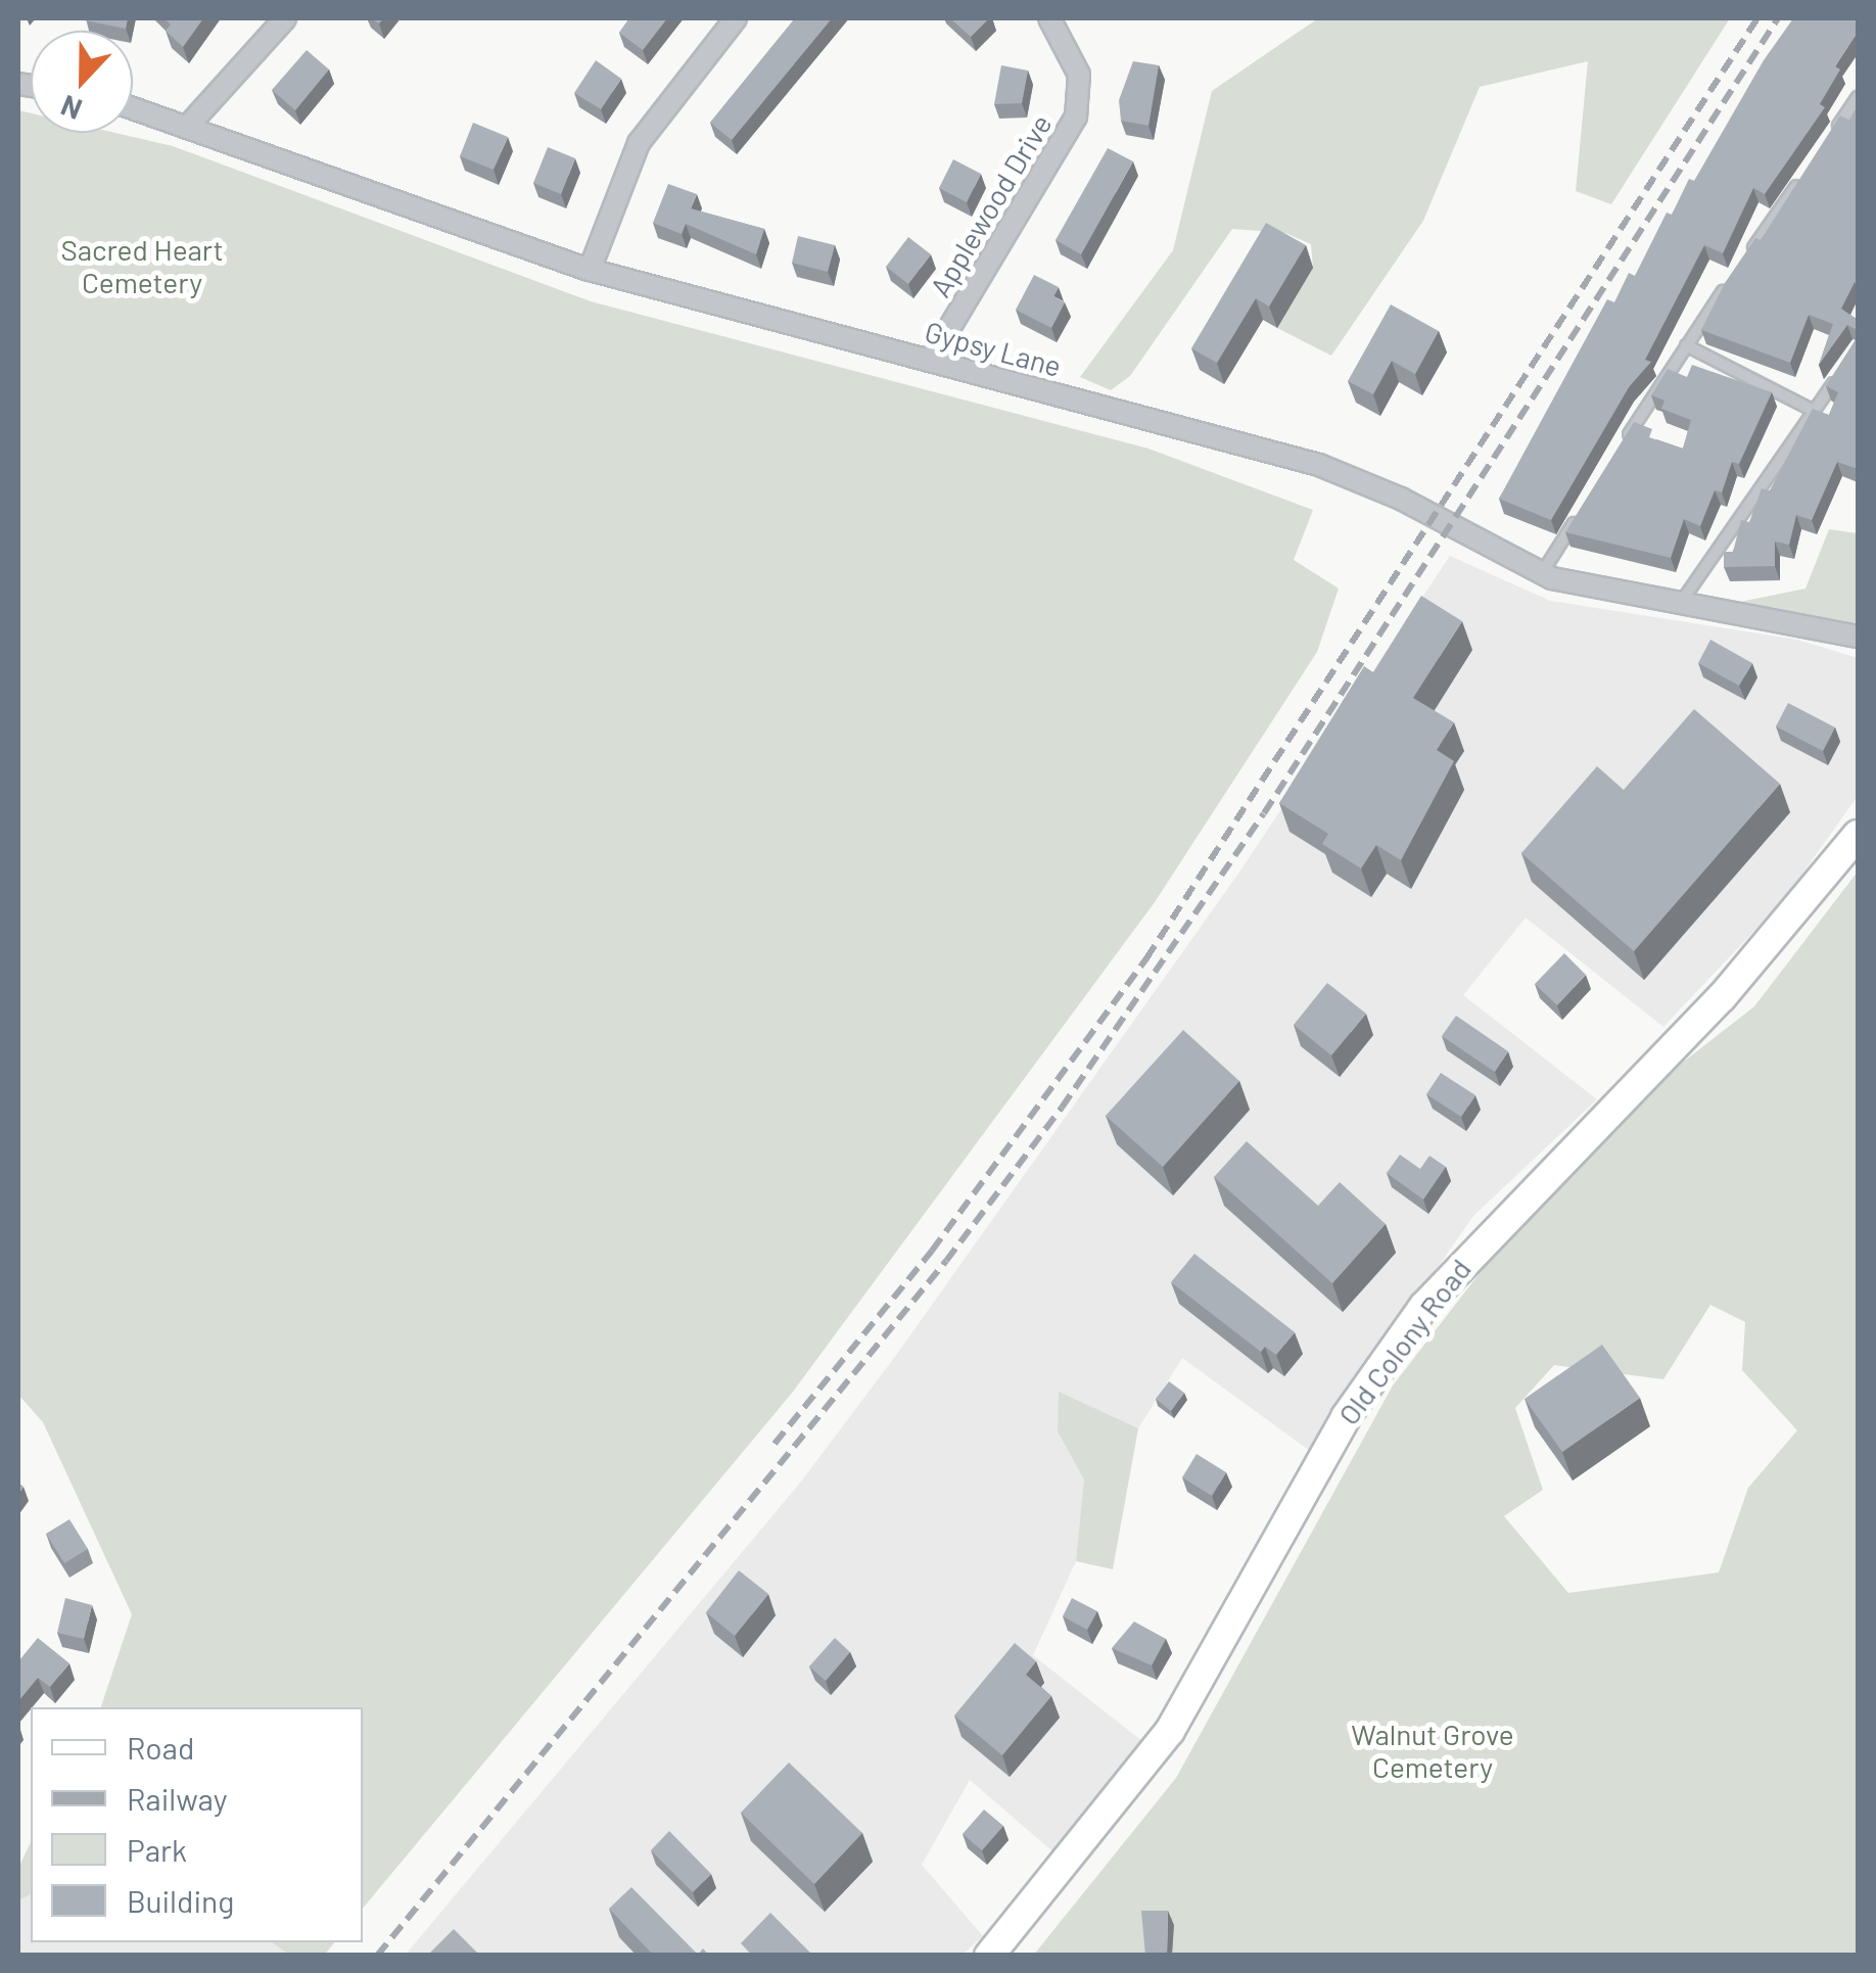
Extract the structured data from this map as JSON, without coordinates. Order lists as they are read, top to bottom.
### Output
{
  "streets": {
    "main road": ["Old Colony Road"],
    "street": ["Applewood Drive", "Gypsy Lane"]
  },
  "crossings": [
    ["Applewood Drive", "Gypsy Lane"]
  ],
  "parks": ["Sacred Heart Cemetery", "Walnut Grove Cemetery"],
  "legend": [
    "Road",
    "Railway",
    "Park",
    "Building"
  ],
  "north": "bottom"
}
